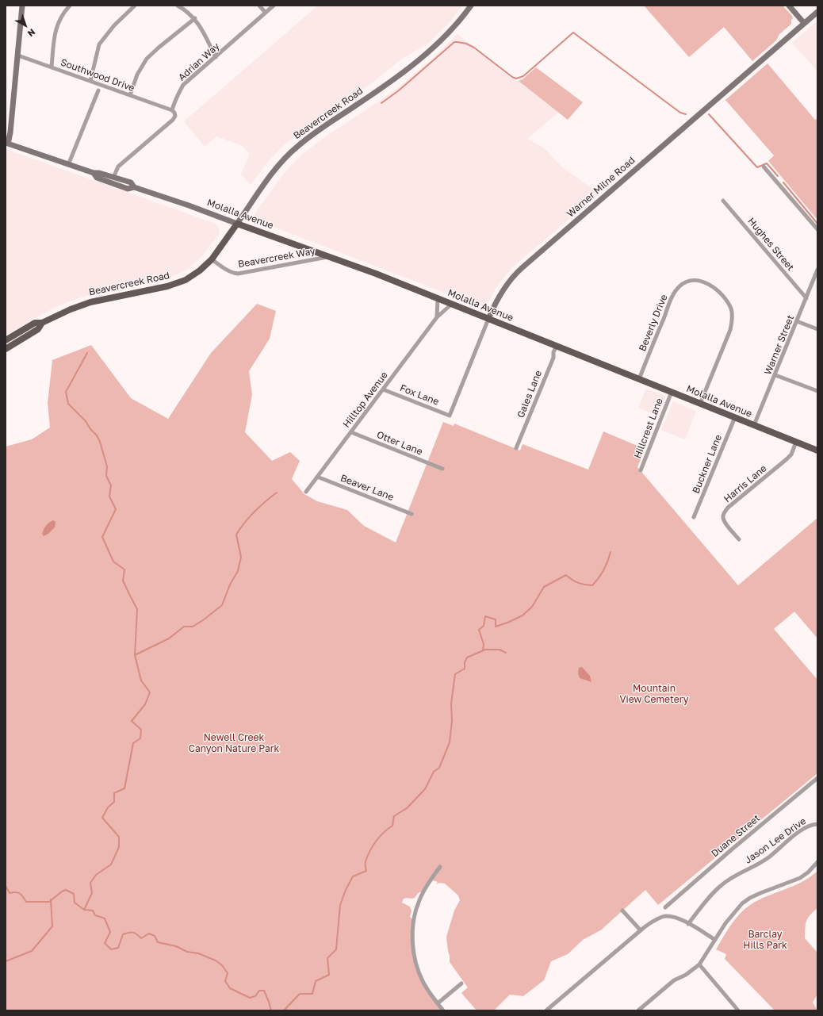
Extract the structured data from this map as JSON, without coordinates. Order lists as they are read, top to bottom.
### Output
{
  "streets": {
    "main road": ["Beavercreek Road", "Warner Milne Road", "Molalla Avenue"],
    "street": [
      "Adrian Way",
      "Southwood Drive",
      "Hughes Street",
      "Beavercreek Way",
      "Beverly Drive",
      "Warner Street",
      "Gales Lane",
      "Fox Lane",
      "Hilltop Avenue",
      "Hillcrest Lane",
      "Otter Lane",
      "Buckner Lane",
      "Harris Lane",
      "Beaver Lane",
      "Duane Street",
      "Jason Lee Drive"
    ]
  },
  "crossings": [
    ["Adrian Way", "Southwood Drive"],
    ["Adrian Way", "Molalla Avenue"],
    ["Beavercreek Road", "Molalla Avenue"],
    ["Beavercreek Road", "Beavercreek Way"],
    ["Warner Milne Road", "Molalla Avenue"],
    ["Warner Milne Road", "Fox Lane"],
    ["Molalla Avenue", "Beavercreek Way"],
    ["Molalla Avenue", "Beverly Drive"],
    ["Molalla Avenue", "Warner Street"],
    ["Molalla Avenue", "Gales Lane"],
    ["Molalla Avenue", "Hilltop Avenue"],
    ["Molalla Avenue", "Hillcrest Lane"],
    ["Molalla Avenue", "Buckner Lane"],
    ["Molalla Avenue", "Harris Lane"],
    ["Hughes Street", "Warner Street"],
    ["Fox Lane", "Hilltop Avenue"],
    ["Hilltop Avenue", "Otter Lane"],
    ["Hilltop Avenue", "Beaver Lane"]
  ],
  "parks": ["Mountain View Cemetery", "Newell Creek Canyon Nature Park", "Barclay Hills Park"],
  "north": "bottom right"
}
